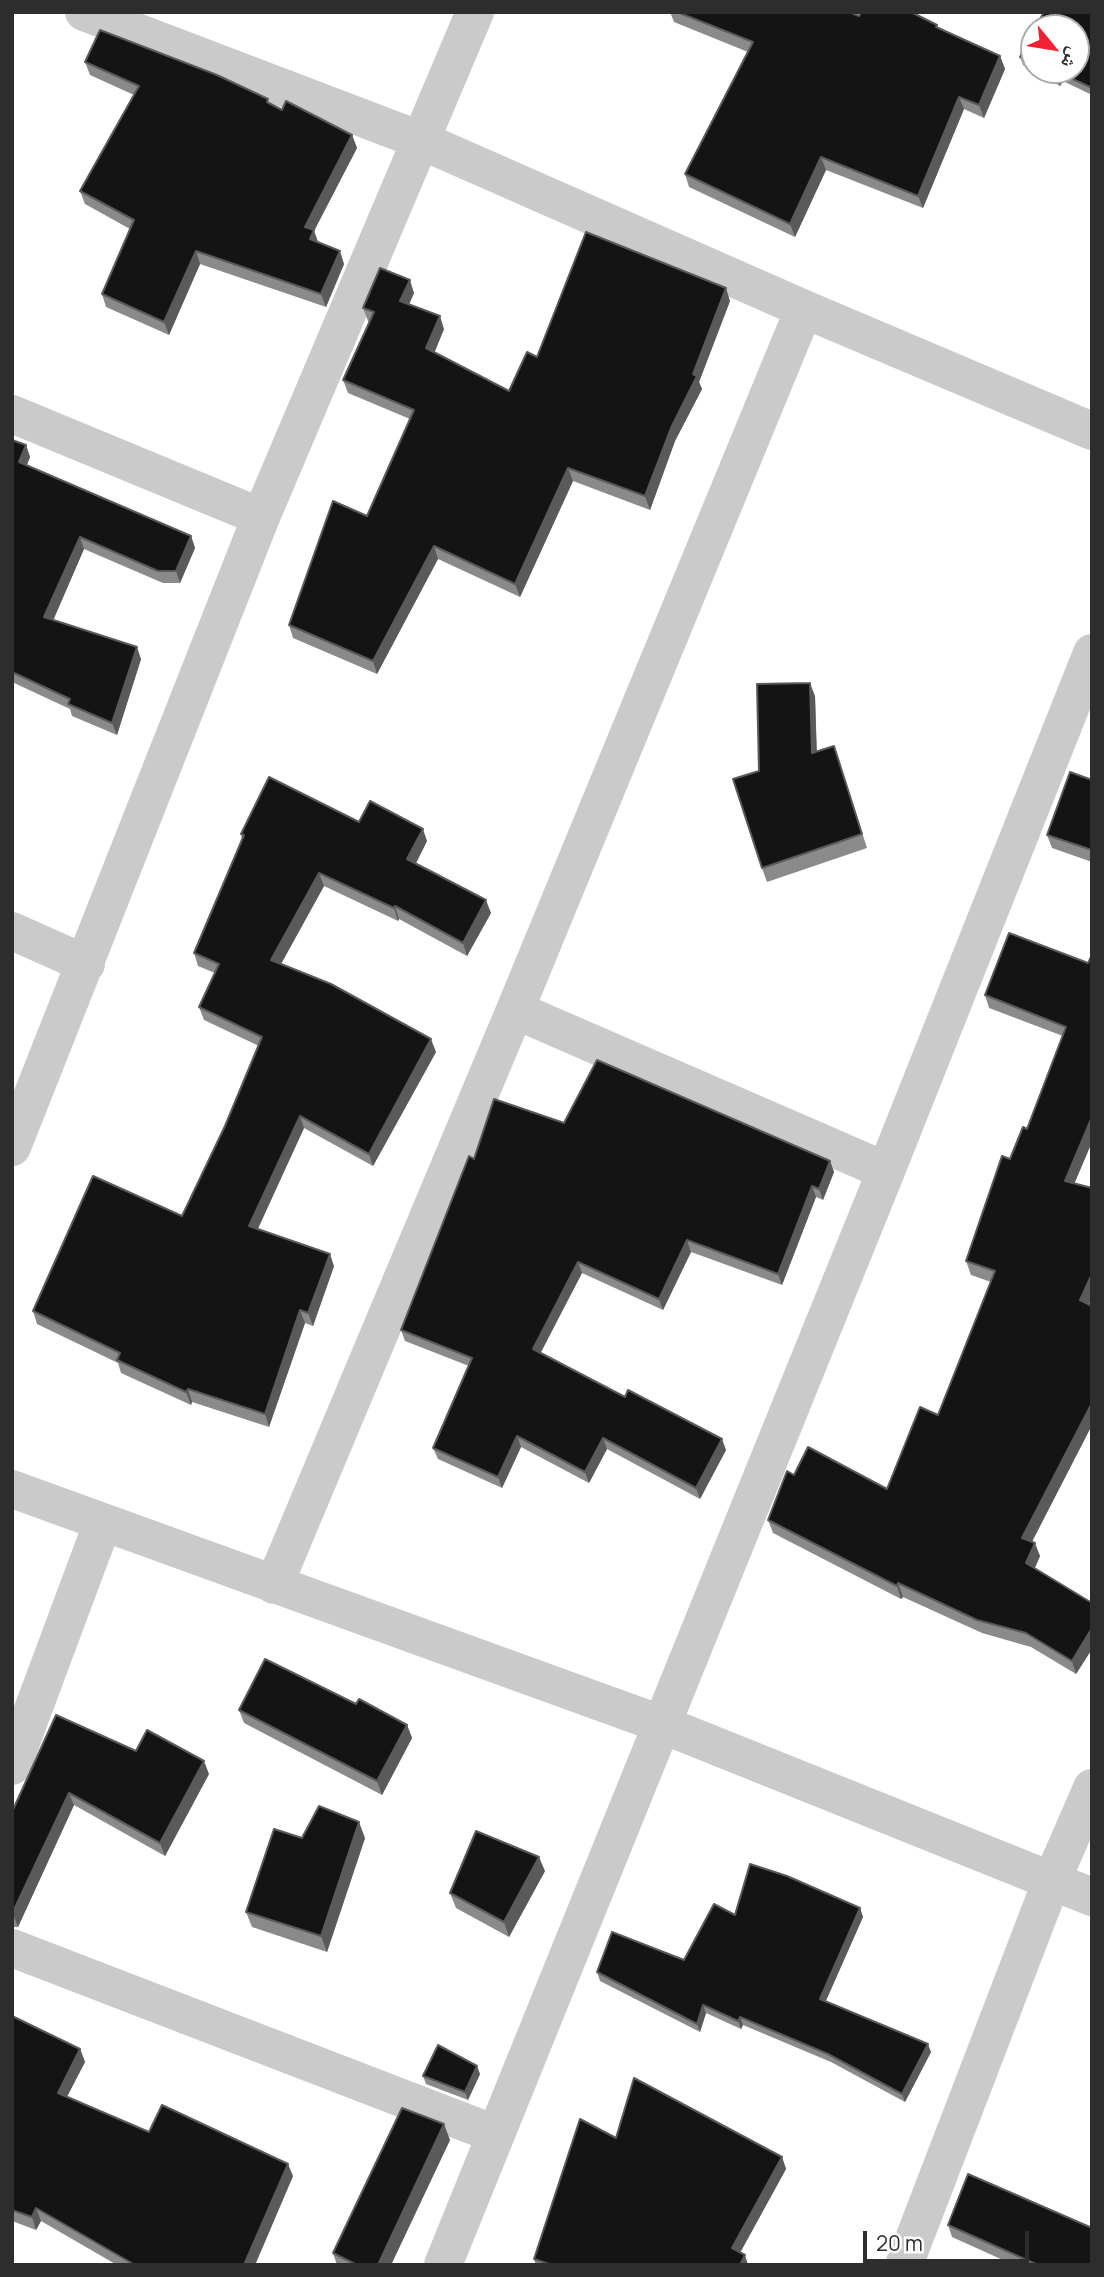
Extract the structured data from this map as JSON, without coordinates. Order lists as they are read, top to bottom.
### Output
{
  "scale_bar": "20 m",
  "north": "bottom right"
}
